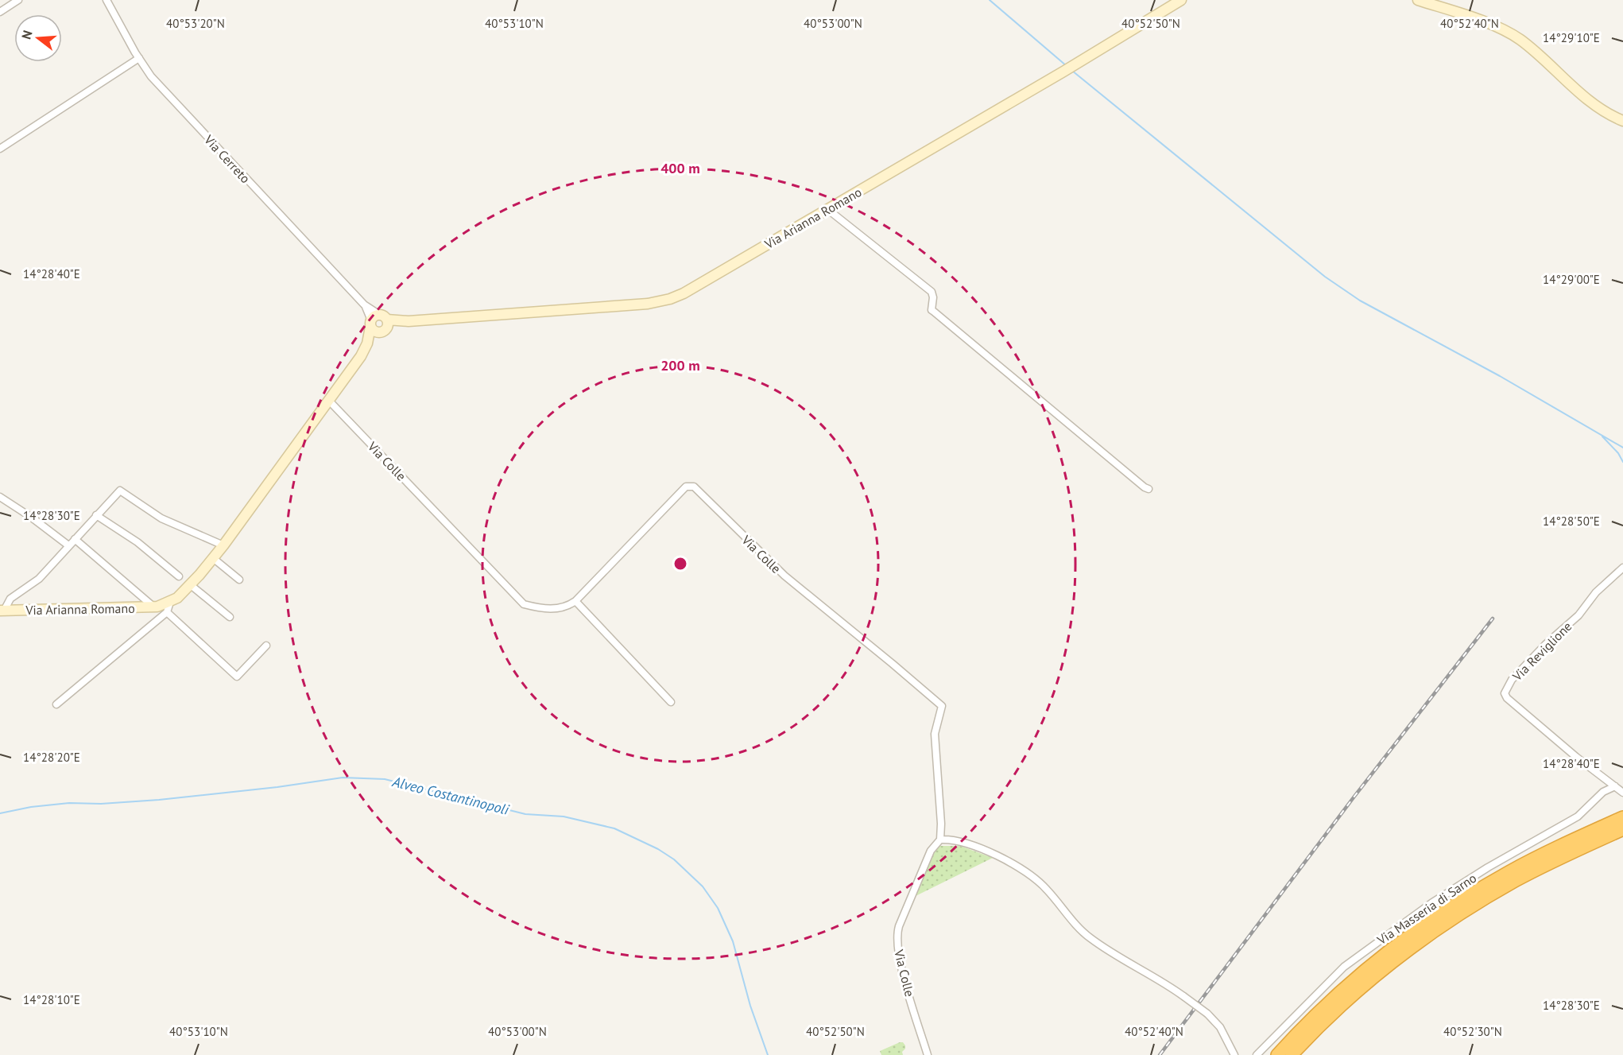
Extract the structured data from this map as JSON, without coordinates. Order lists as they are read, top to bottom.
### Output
{
  "streets": {
    "street": [
      "Via Cerreto",
      "Via Arianna Romano",
      "Via Colle",
      "Via Reviglione",
      "Via Masseria di Sarno"
    ]
  },
  "crossings": [
    ["Via Cerreto", "Via Arianna Romano"],
    ["Via Arianna Romano", "Via Colle"],
    ["Via Reviglione", "Via Masseria di Sarno"]
  ],
  "water": ["Alveo Costantinopoli"],
  "north": "left",
  "coordinates": [
    "40°53'20\"N",
    "40°53'10\"N",
    "40°53'00\"N",
    "40°52'50\"N",
    "40°52'40\"N",
    "14°29'10\"E",
    "14°28'40\"E",
    "14°29'00\"E",
    "14°28'30\"E",
    "14°28'50\"E",
    "14°28'20\"E",
    "14°28'10\"E",
    "40°52'30\"N"
  ],
  "rings": ["400 m", "200 m"]
}
